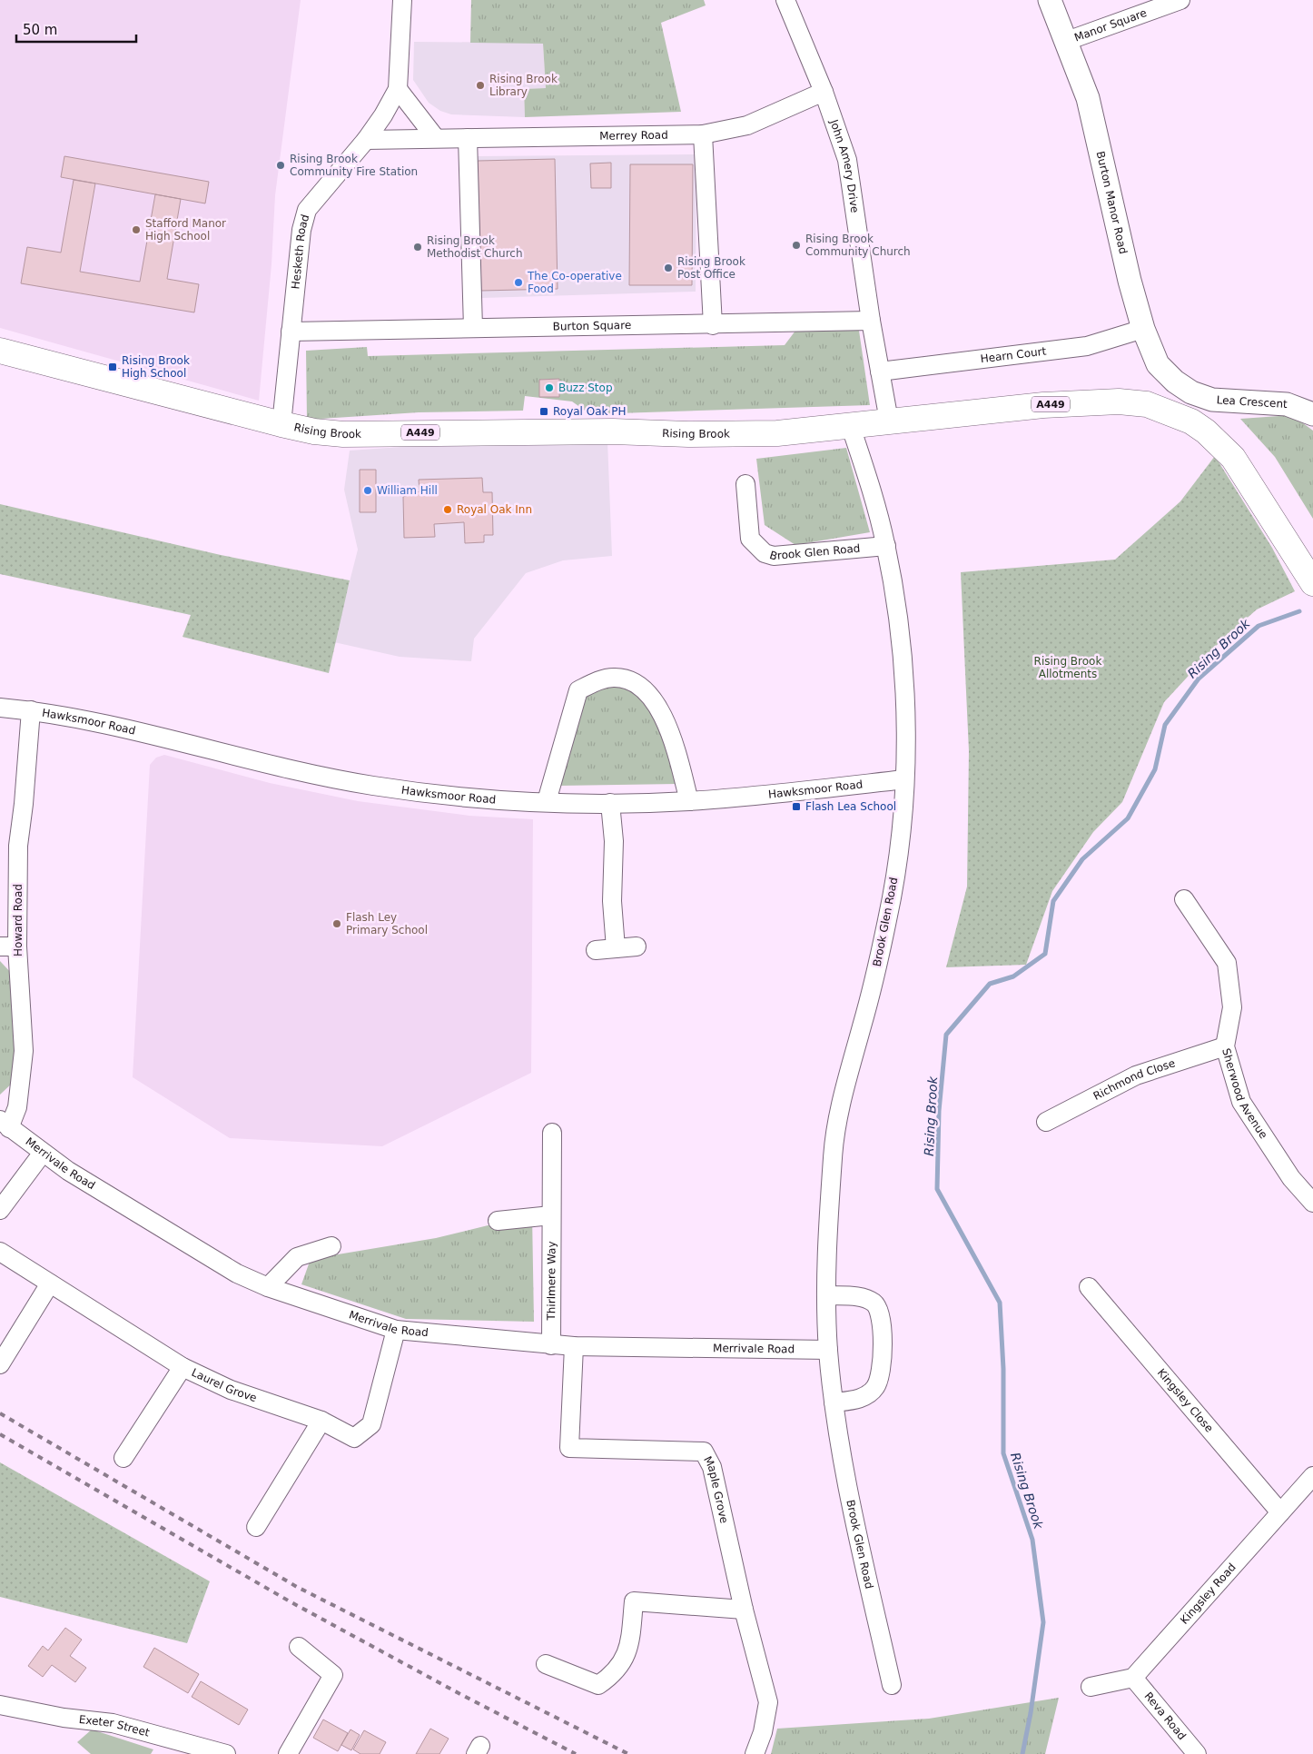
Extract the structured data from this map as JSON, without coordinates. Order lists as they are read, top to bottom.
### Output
{
  "streets": {
    "highway": ["A449", "Rising Brook"],
    "street": [
      "Manor Square",
      "Merrey Road",
      "John Amery Drive",
      "Burton Manor Road",
      "Hesketh Road",
      "Burton Square",
      "Hearn Court",
      "Lea Crescent",
      "Brook Glen Road",
      "Hawksmoor Road",
      "Howard Road",
      "Richmond Close",
      "Sherwood Avenue",
      "Merrivale Road",
      "Thirlmere Way",
      "Laurel Grove",
      "Kingsley Close",
      "Maple Grove",
      "Kingsley Road",
      "Reva Road",
      "Exeter Street"
    ]
  },
  "crossings": [
    ["Manor Square", "Burton Manor Road"],
    ["Merrey Road", "John Amery Drive"],
    ["Merrey Road", "Hesketh Road"],
    ["John Amery Drive", "Burton Square"],
    ["John Amery Drive", "Hearn Court"],
    ["John Amery Drive", "Rising Brook"],
    ["Burton Manor Road", "Hearn Court"],
    ["Burton Manor Road", "Lea Crescent"],
    ["Hesketh Road", "Burton Square"],
    ["Hesketh Road", "Rising Brook"],
    ["Rising Brook", "Brook Glen Road"],
    ["Brook Glen Road", "Hawksmoor Road"],
    ["Brook Glen Road", "Merrivale Road"],
    ["Hawksmoor Road", "Howard Road"],
    ["Howard Road", "Merrivale Road"],
    ["Richmond Close", "Sherwood Avenue"],
    ["Merrivale Road", "Thirlmere Way"],
    ["Merrivale Road", "Laurel Grove"],
    ["Merrivale Road", "Maple Grove"],
    ["Kingsley Close", "Kingsley Road"],
    ["Kingsley Road", "Reva Road"]
  ],
  "water": ["Rising Brook"],
  "parks": ["Rising Brook Allotments"],
  "places": {
    "other": [
      "Rising Brook Library",
      "Rising Brook Community Fire Station",
      "Stafford Manor High School",
      "Rising Brook Community Church",
      "Rising Brook Methodist Church",
      "Rising Brook Post Office",
      "The Co-operative Food",
      "Buzz Stop",
      "William Hill",
      "Royal Oak Inn",
      "Flash Ley Primary School"
    ],
    "transit": ["Rising Brook High School", "Royal Oak PH", "Flash Lea School"]
  },
  "scale_bar": "50 m"
}
